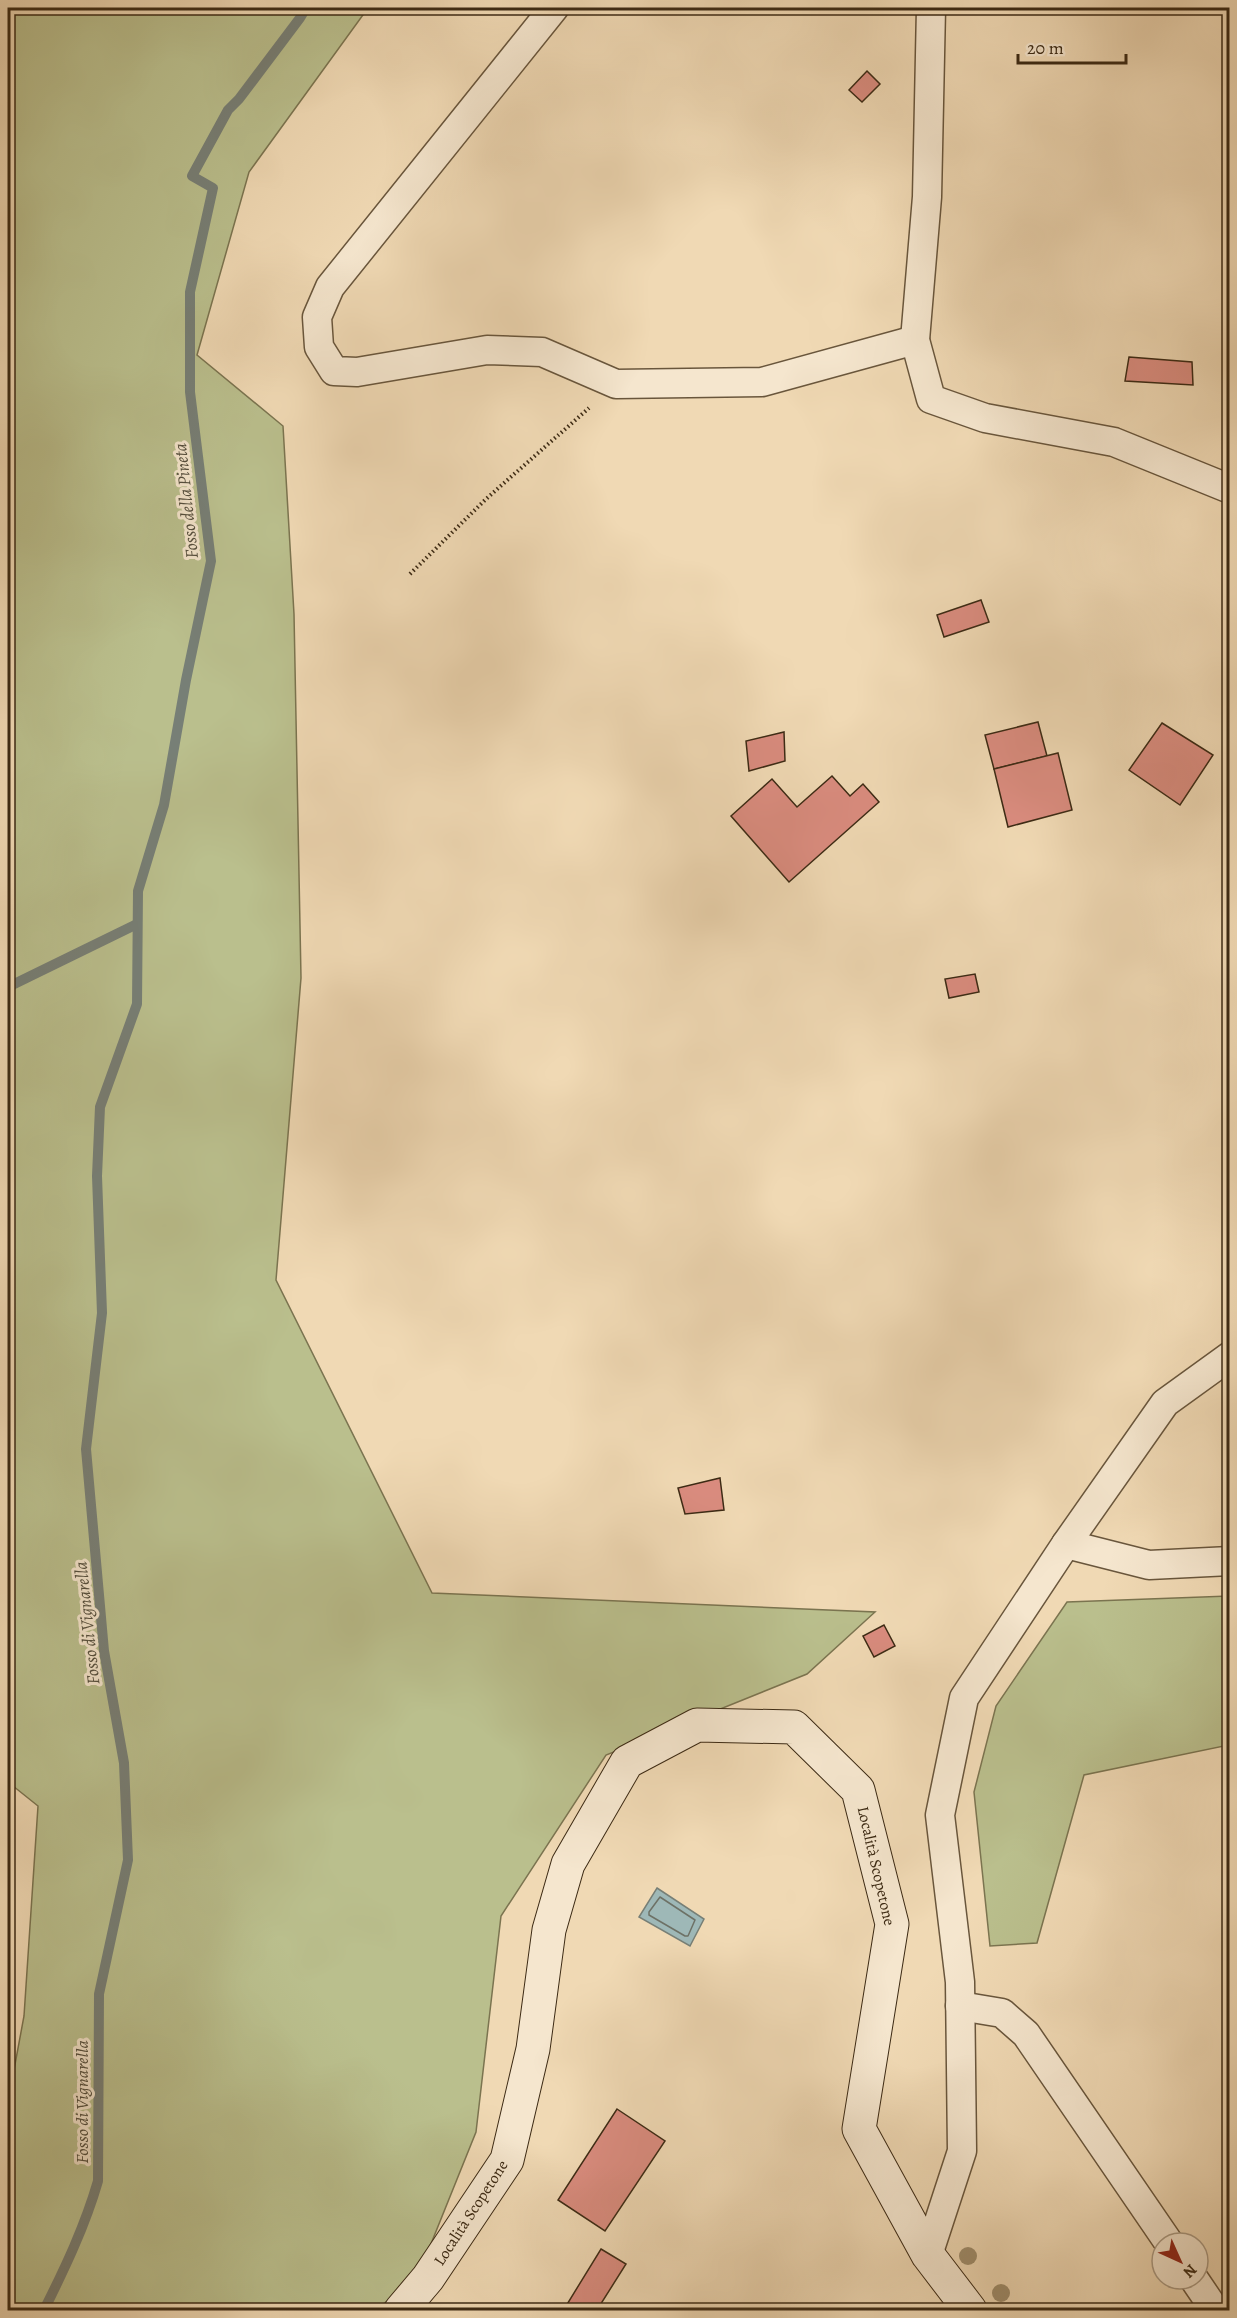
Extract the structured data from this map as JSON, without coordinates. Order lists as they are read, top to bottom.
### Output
{
  "streets": {
    "main road": ["Località Scopetone"]
  },
  "water": ["Fosso della Pineta", "Fosso di Vignarella"],
  "scale_bar": "20 m",
  "north": "bottom right"
}
